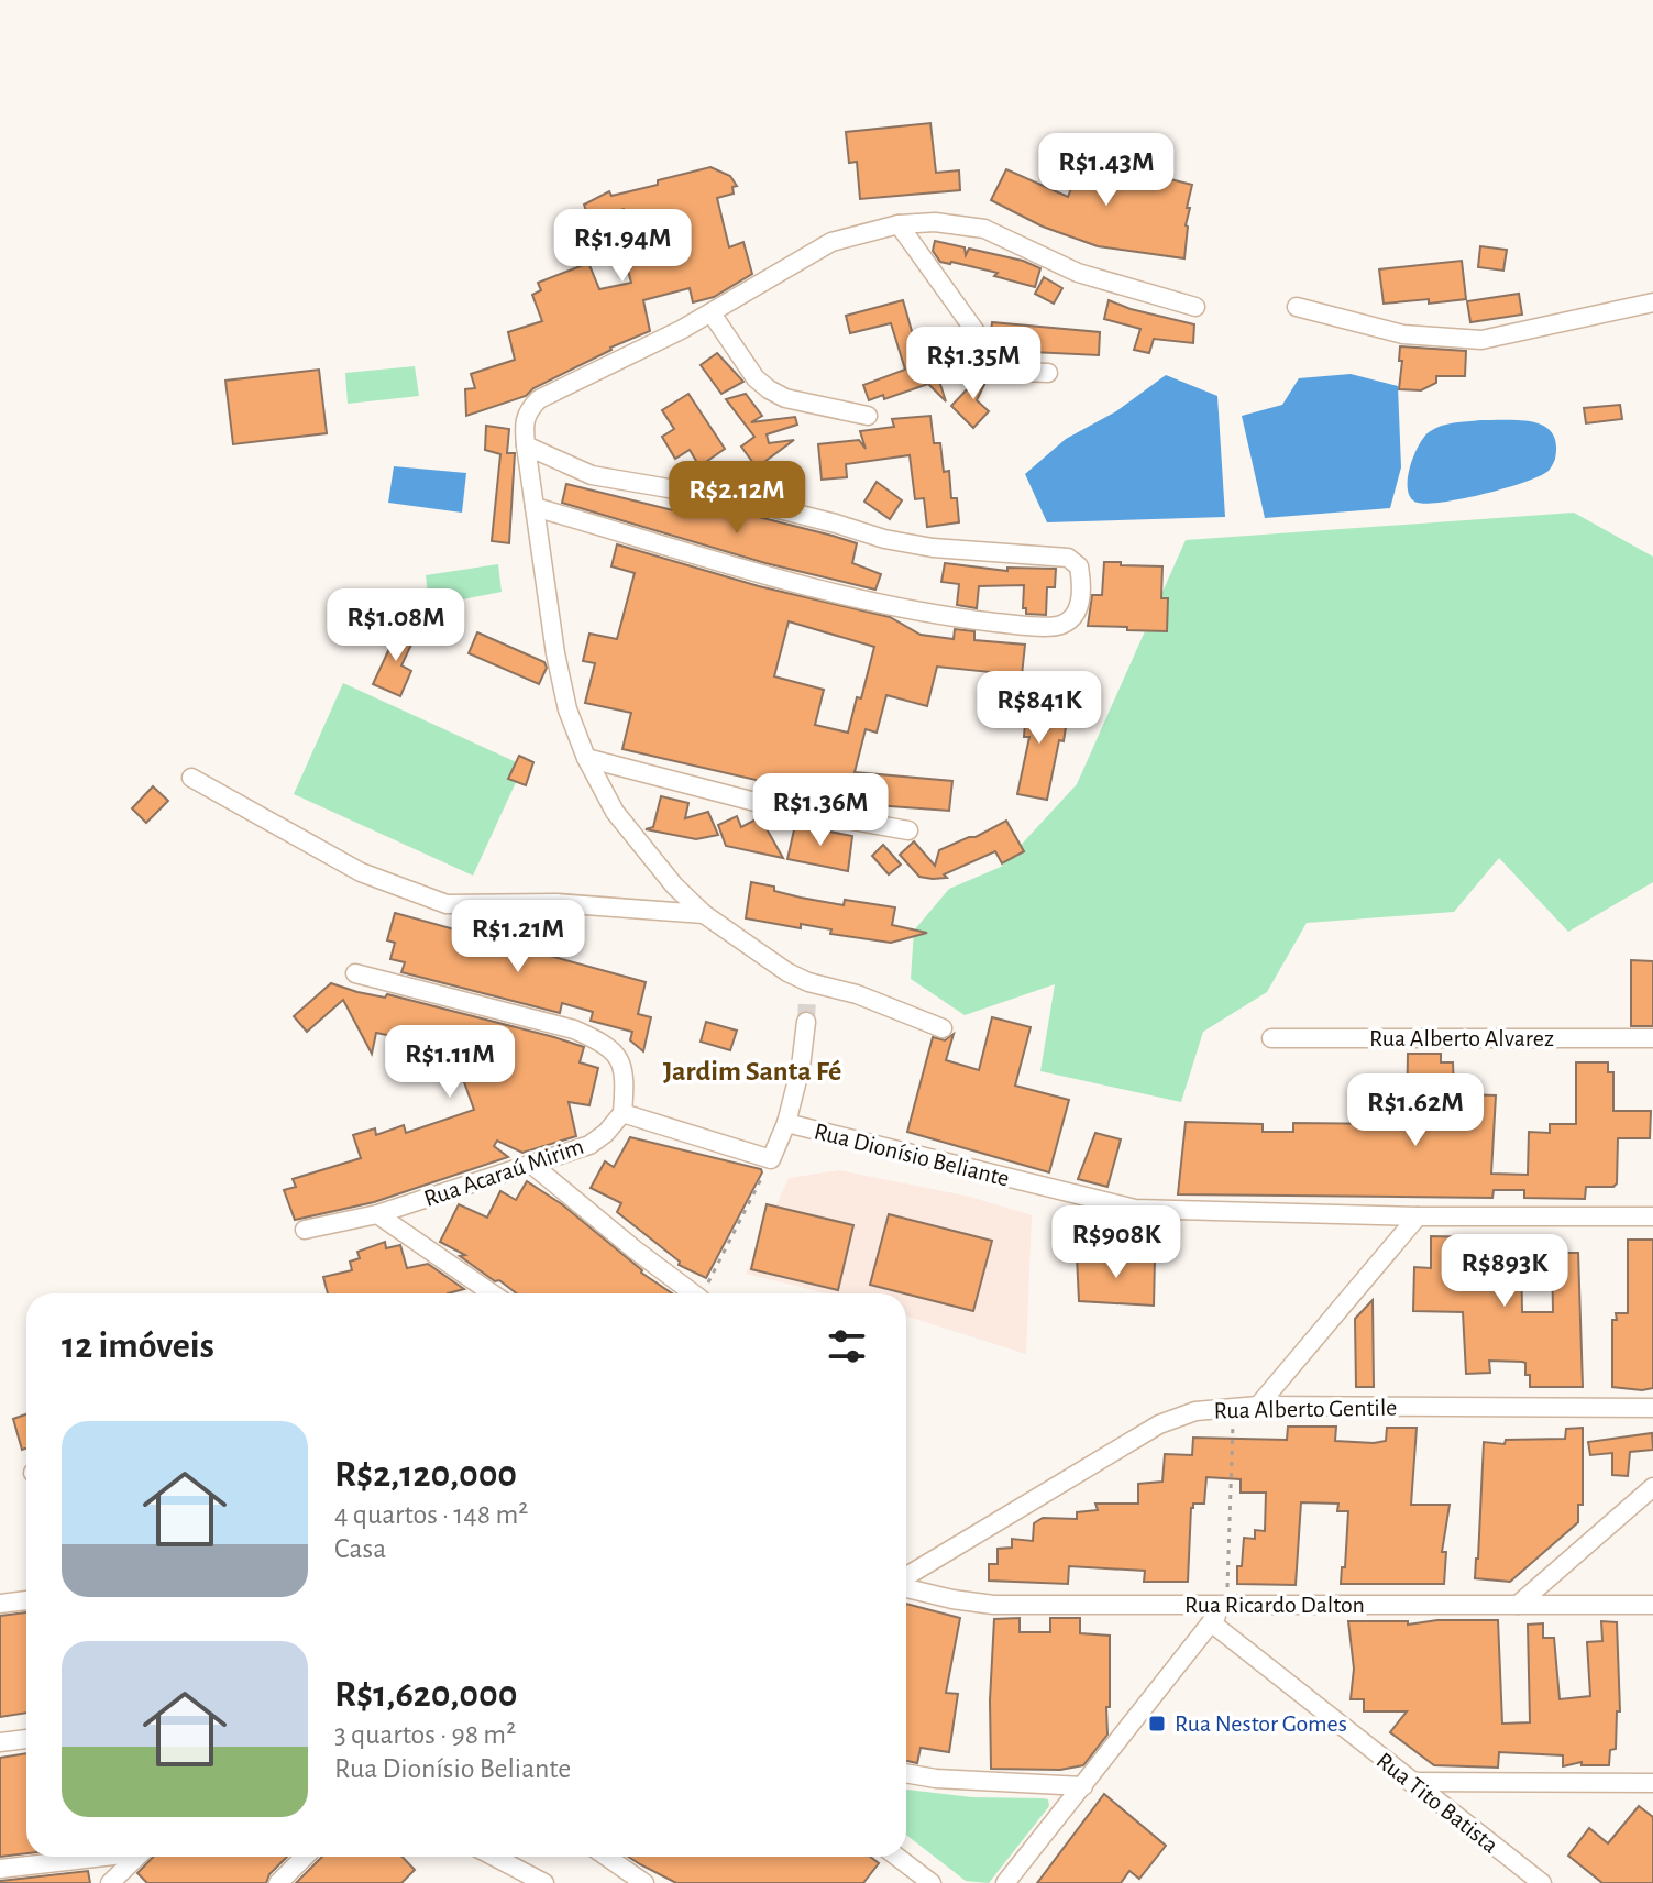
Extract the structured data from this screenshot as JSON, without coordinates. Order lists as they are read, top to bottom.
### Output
{
  "streets": {
    "street": [
      "Rua Alberto Alvarez",
      "Rua Dionísio Beliante",
      "Rua Acaraú Mirim",
      "Rua Alberto Gentile",
      "Rua Ricardo Dalton",
      "Rua Tito Batista"
    ]
  },
  "districts": ["Jardim Santa Fé"],
  "places": {
    "transit": ["Rua Nestor Gomes"]
  },
  "page": {
    "price": [
      "R$1.43M",
      "R$1.94M",
      "R$1.35M",
      "R$2.12M",
      "R$1.08M",
      "R$841K",
      "R$1.36M",
      "R$1.21M",
      "R$1.11M",
      "R$1.62M",
      "R$908K",
      "R$893K"
    ],
    "heading": "12 imóveis",
    "list": [
      {
        "name": "R$2,120,000",
        "note": "4 quartos · 148 m² · Casa"
      },
      {
        "name": "R$1,620,000",
        "note": "3 quartos · 98 m² · Rua Dionísio Beliante"
      }
    ]
  }
}
